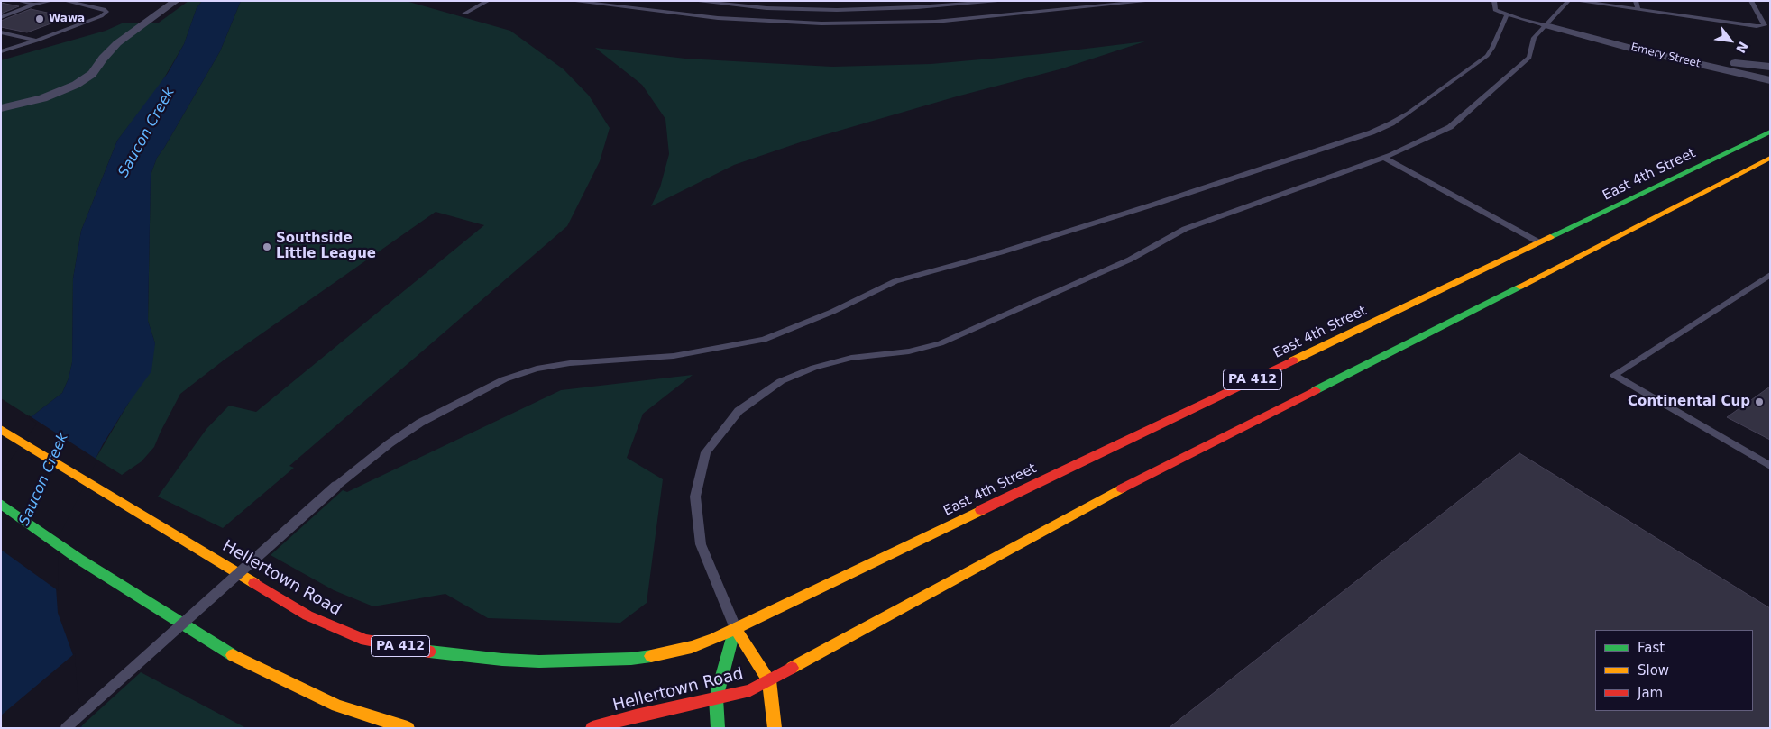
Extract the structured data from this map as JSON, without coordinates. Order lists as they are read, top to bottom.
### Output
{
  "streets": {
    "main road": ["East 4th Street", "PA 412", "Hellertown Road"],
    "street": ["Emery Street"]
  },
  "crossings": [
    ["East 4th Street", "Hellertown Road"],
    ["PA 412", "Hellertown Road"]
  ],
  "water": ["Saucon Creek"],
  "places": ["Wawa", "Southside Little League", "Continental Cup"],
  "legend": ["Fast", "Slow", "Jam"],
  "north": "bottom right"
}
